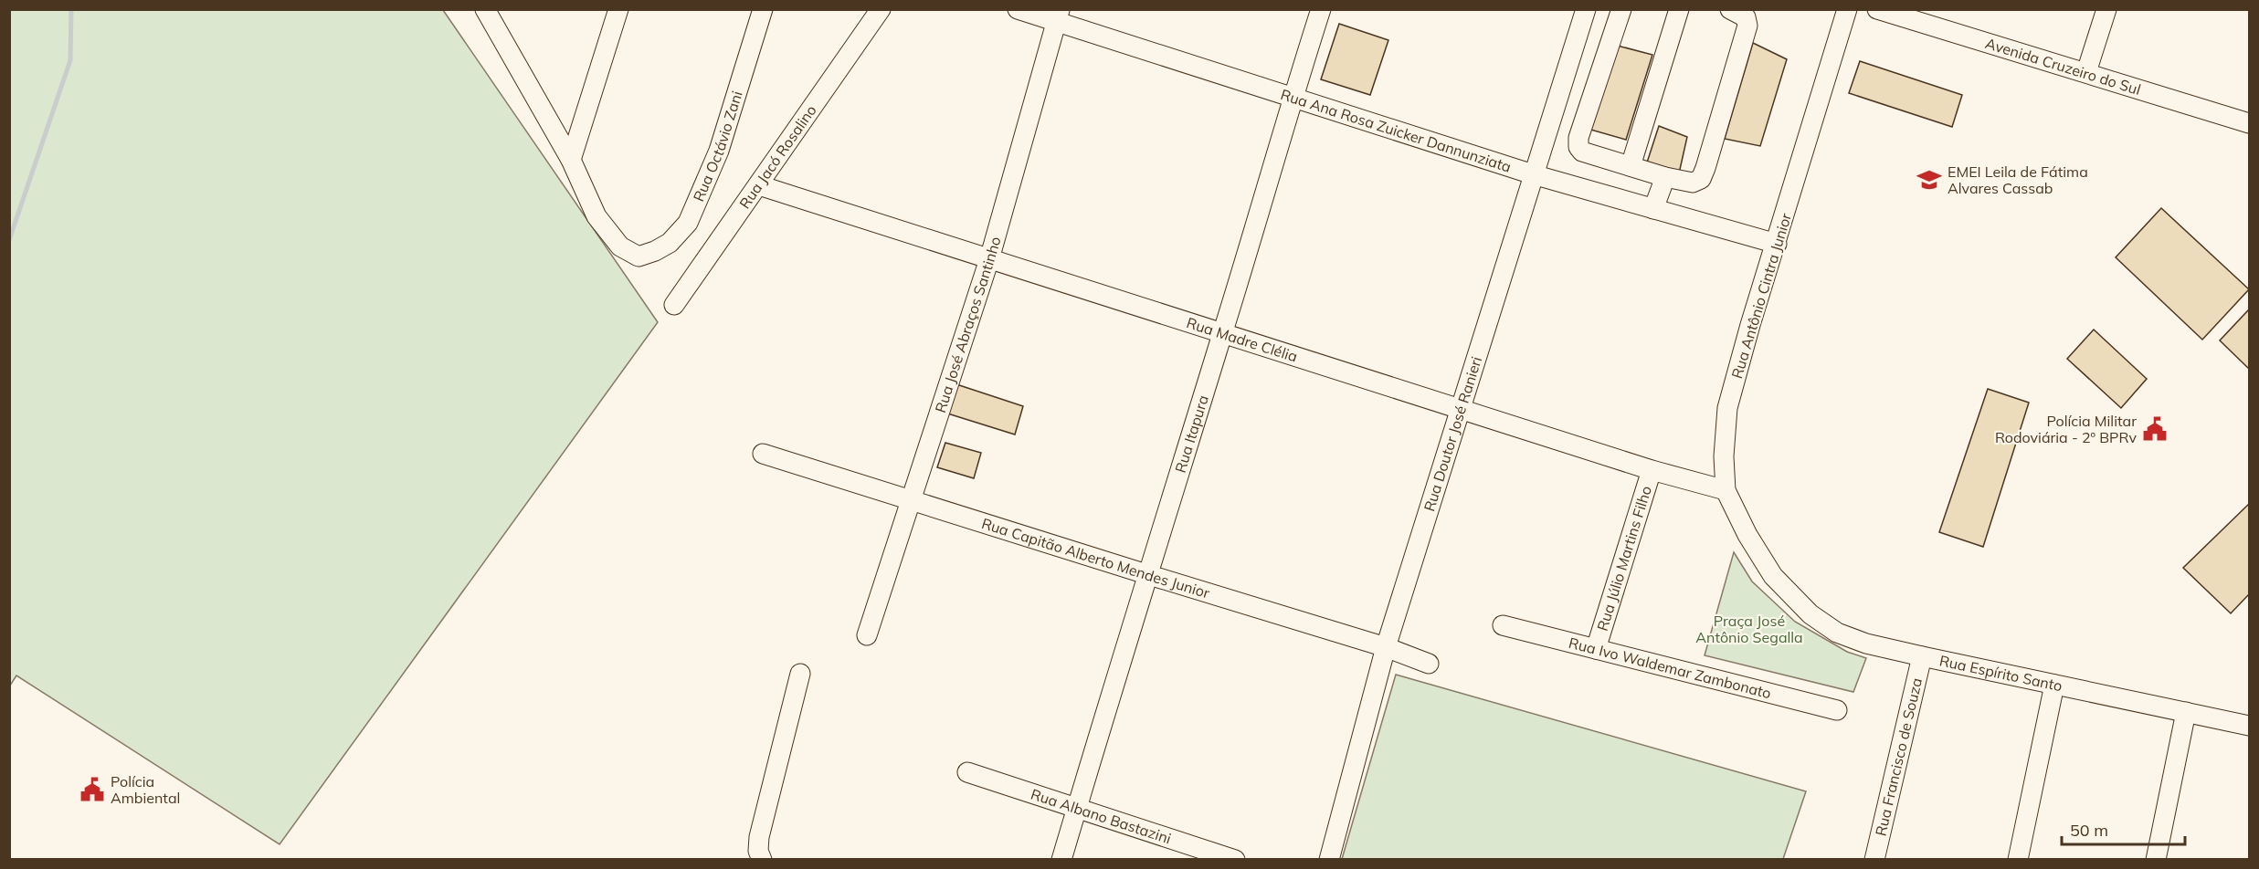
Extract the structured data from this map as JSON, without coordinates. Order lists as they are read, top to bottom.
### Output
{
  "streets": {
    "street": [
      "Avenida Cruzeiro do Sul",
      "Rua Ana Rosa Zuicker Dannunziata",
      "Rua Octávio Zani",
      "Rua Jacó Rosalino",
      "Rua Antônio Cintra Junior",
      "Rua José Abraços Santinho",
      "Rua Madre Clélia",
      "Rua Doutor José Ranieri",
      "Rua Itapura",
      "Rua Capitão Alberto Mendes Junior",
      "Rua Júlio Martins Filho",
      "Rua Ivo Waldemar Zambonato",
      "Rua Espírito Santo",
      "Rua Francisco de Souza",
      "Rua Albano Bastazini"
    ]
  },
  "crossings": [
    ["Rua Ana Rosa Zuicker Dannunziata", "Rua Antônio Cintra Junior"],
    ["Rua Ana Rosa Zuicker Dannunziata", "Rua José Abraços Santinho"],
    ["Rua Ana Rosa Zuicker Dannunziata", "Rua Doutor José Ranieri"],
    ["Rua Ana Rosa Zuicker Dannunziata", "Rua Itapura"],
    ["Rua Jacó Rosalino", "Rua Madre Clélia"],
    ["Rua Antônio Cintra Junior", "Rua Madre Clélia"],
    ["Rua Antônio Cintra Junior", "Rua Espírito Santo"],
    ["Rua José Abraços Santinho", "Rua Madre Clélia"],
    ["Rua José Abraços Santinho", "Rua Capitão Alberto Mendes Junior"],
    ["Rua Madre Clélia", "Rua Doutor José Ranieri"],
    ["Rua Madre Clélia", "Rua Itapura"],
    ["Rua Madre Clélia", "Rua Júlio Martins Filho"],
    ["Rua Doutor José Ranieri", "Rua Capitão Alberto Mendes Junior"],
    ["Rua Itapura", "Rua Capitão Alberto Mendes Junior"],
    ["Rua Itapura", "Rua Albano Bastazini"],
    ["Rua Júlio Martins Filho", "Rua Ivo Waldemar Zambonato"],
    ["Rua Espírito Santo", "Rua Francisco de Souza"]
  ],
  "parks": ["Praça José Antônio Segalla"],
  "places": {
    "school or university": ["EMEI Leila de Fátima Alvares Cassab"],
    "public building": ["Polícia Militar Rodoviária - 2º BPRv", "Polícia Ambiental"]
  },
  "scale_bar": "50 m"
}
